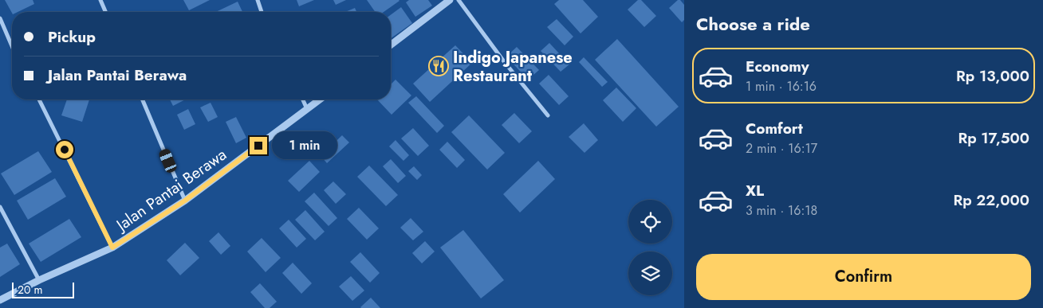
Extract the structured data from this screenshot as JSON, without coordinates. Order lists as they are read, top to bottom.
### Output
{
  "streets": {
    "street": ["Jalan Pantai Berawa"]
  },
  "places": {
    "restaurant": ["Indigo Japanese Restaurant"]
  },
  "scale_bar": "20 m",
  "page": {
    "heading": "Choose a ride",
    "banner": ["Pickup", "Jalan Pantai Berawa"],
    "list": [
      {
        "name": "Economy",
        "note": "1 min · 16:16",
        "value": "Rp 13,000"
      },
      {
        "name": "Comfort",
        "note": "2 min · 16:17",
        "value": "Rp 17,500"
      },
      {
        "name": "XL",
        "note": "3 min · 16:18",
        "value": "Rp 22,000"
      }
    ],
    "bubble": "1 min",
    "buttons": "Confirm",
    "scale": "20 m"
  }
}
